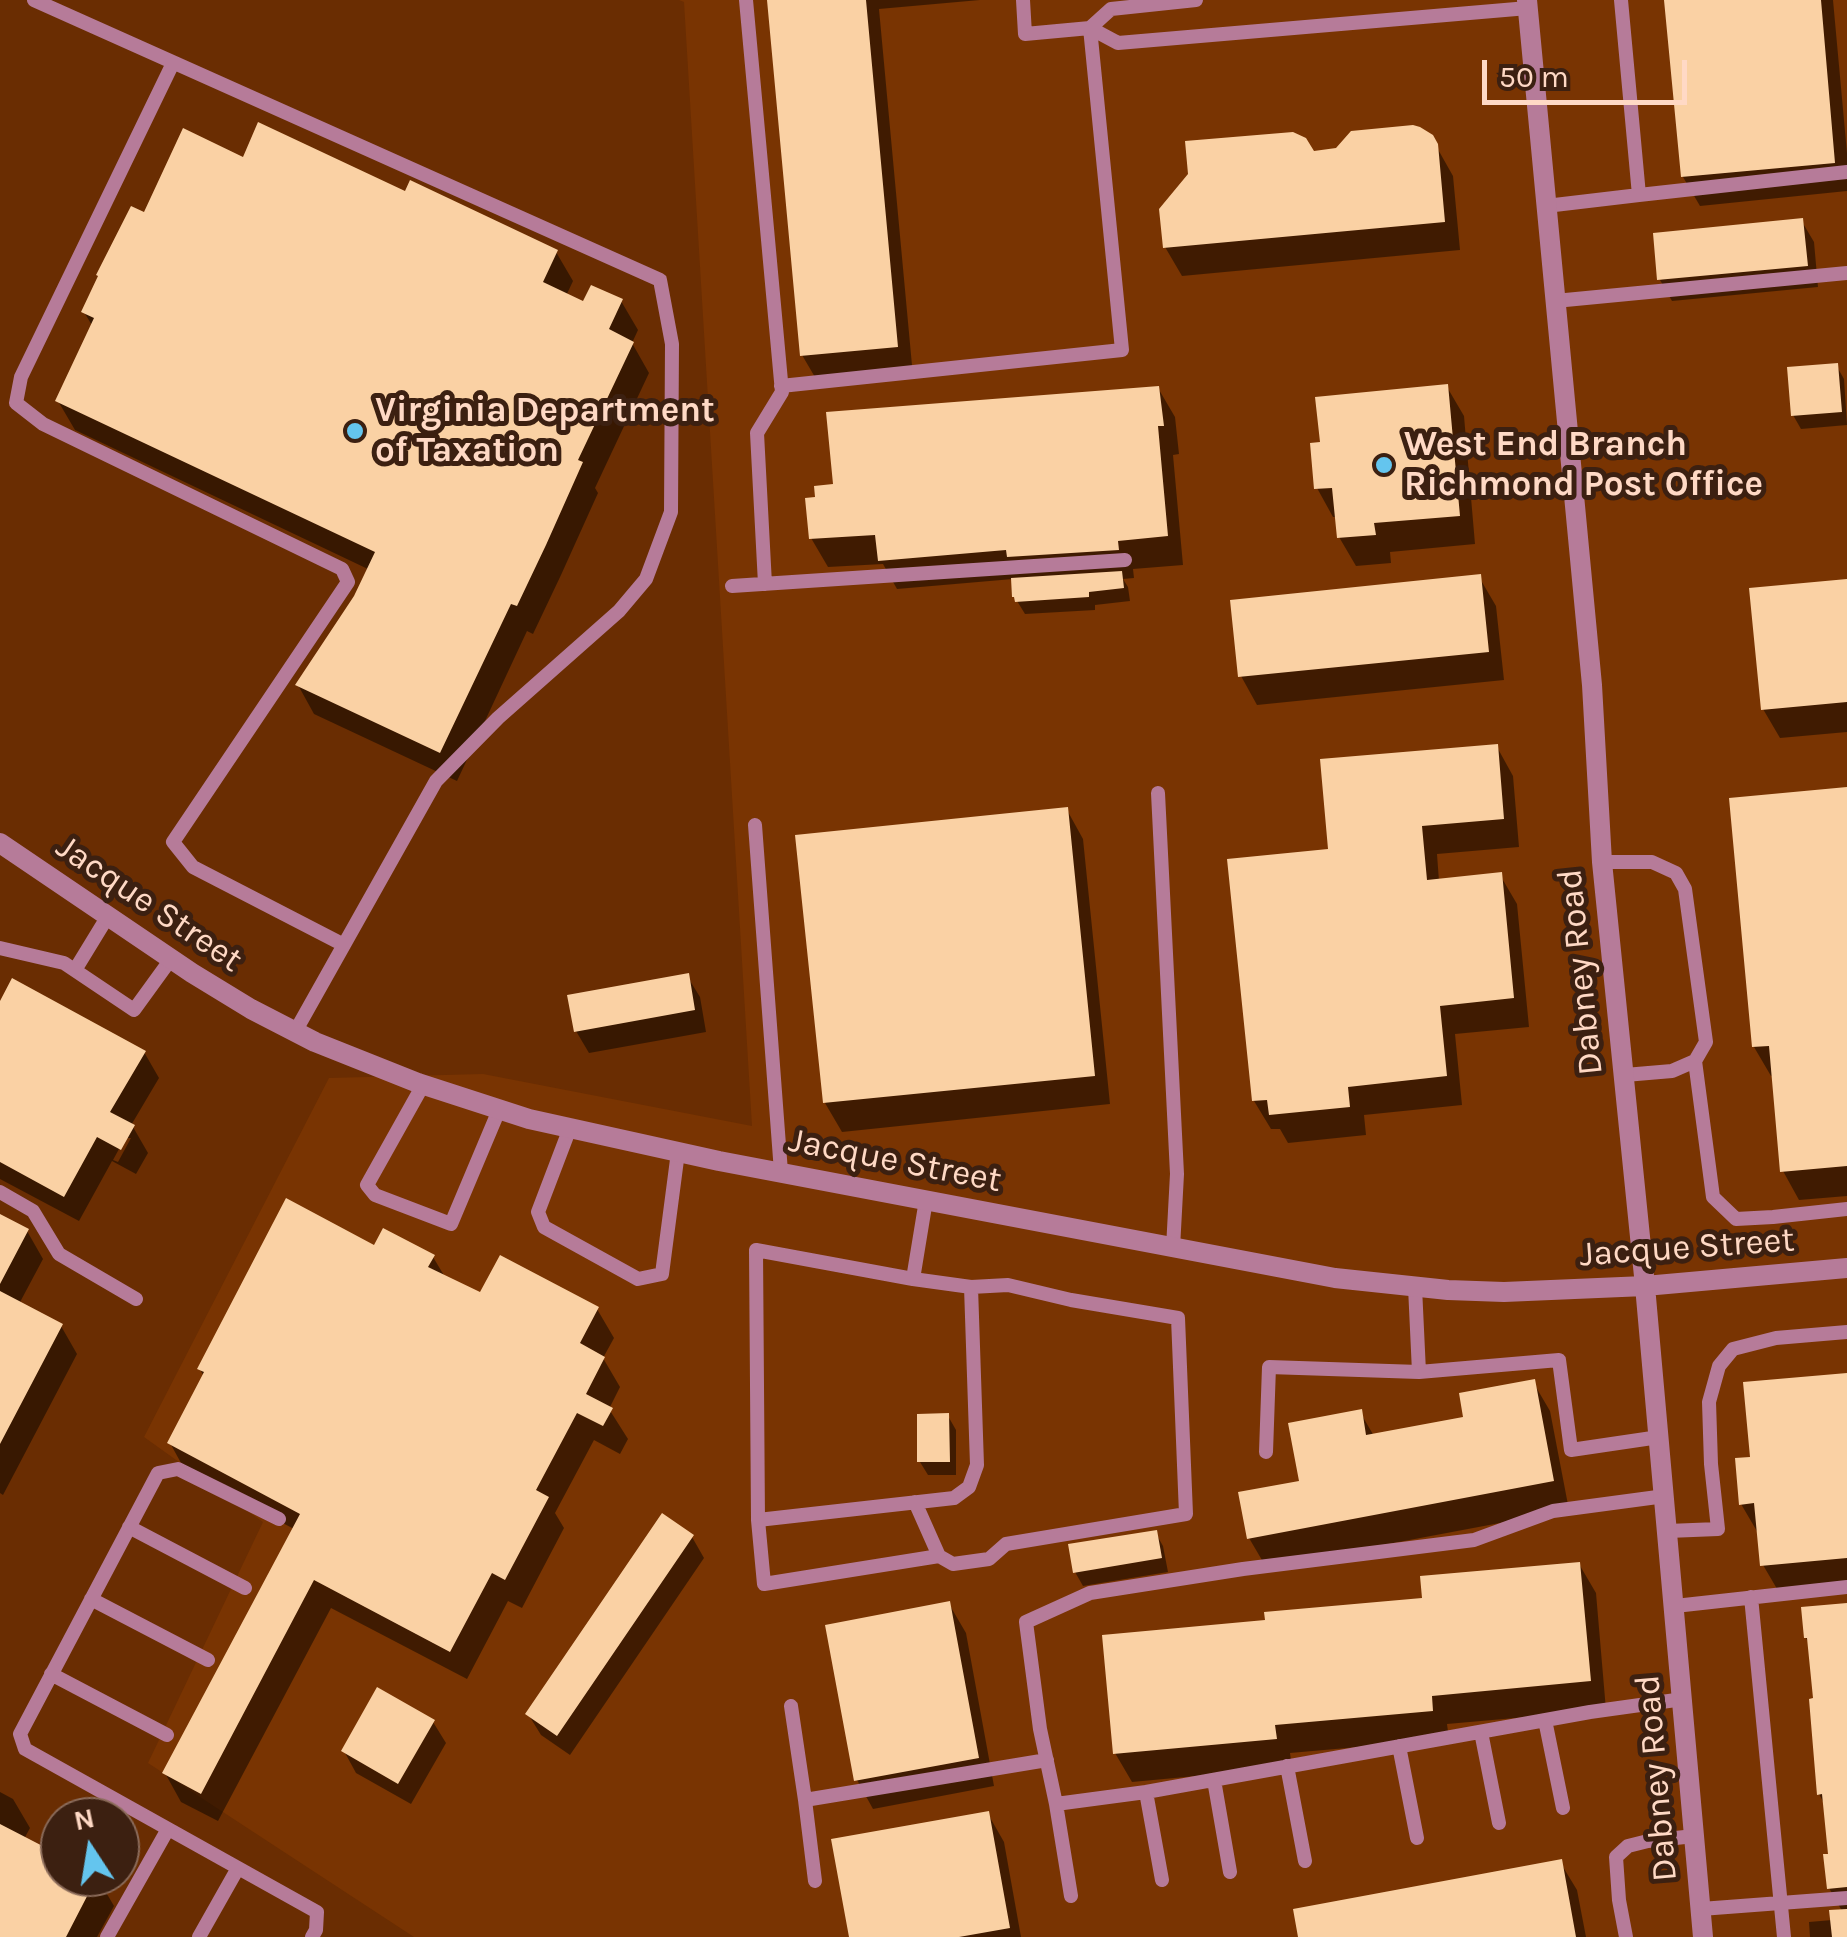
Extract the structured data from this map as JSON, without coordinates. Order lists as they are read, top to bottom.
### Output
{
  "streets": {
    "street": ["Jacque Street", "Dabney Road"]
  },
  "crossings": [
    ["Jacque Street", "Dabney Road"]
  ],
  "places": ["Virginia Department of Taxation", "West End Branch Richmond Post Office"],
  "scale_bar": "50 m",
  "north": "top"
}
